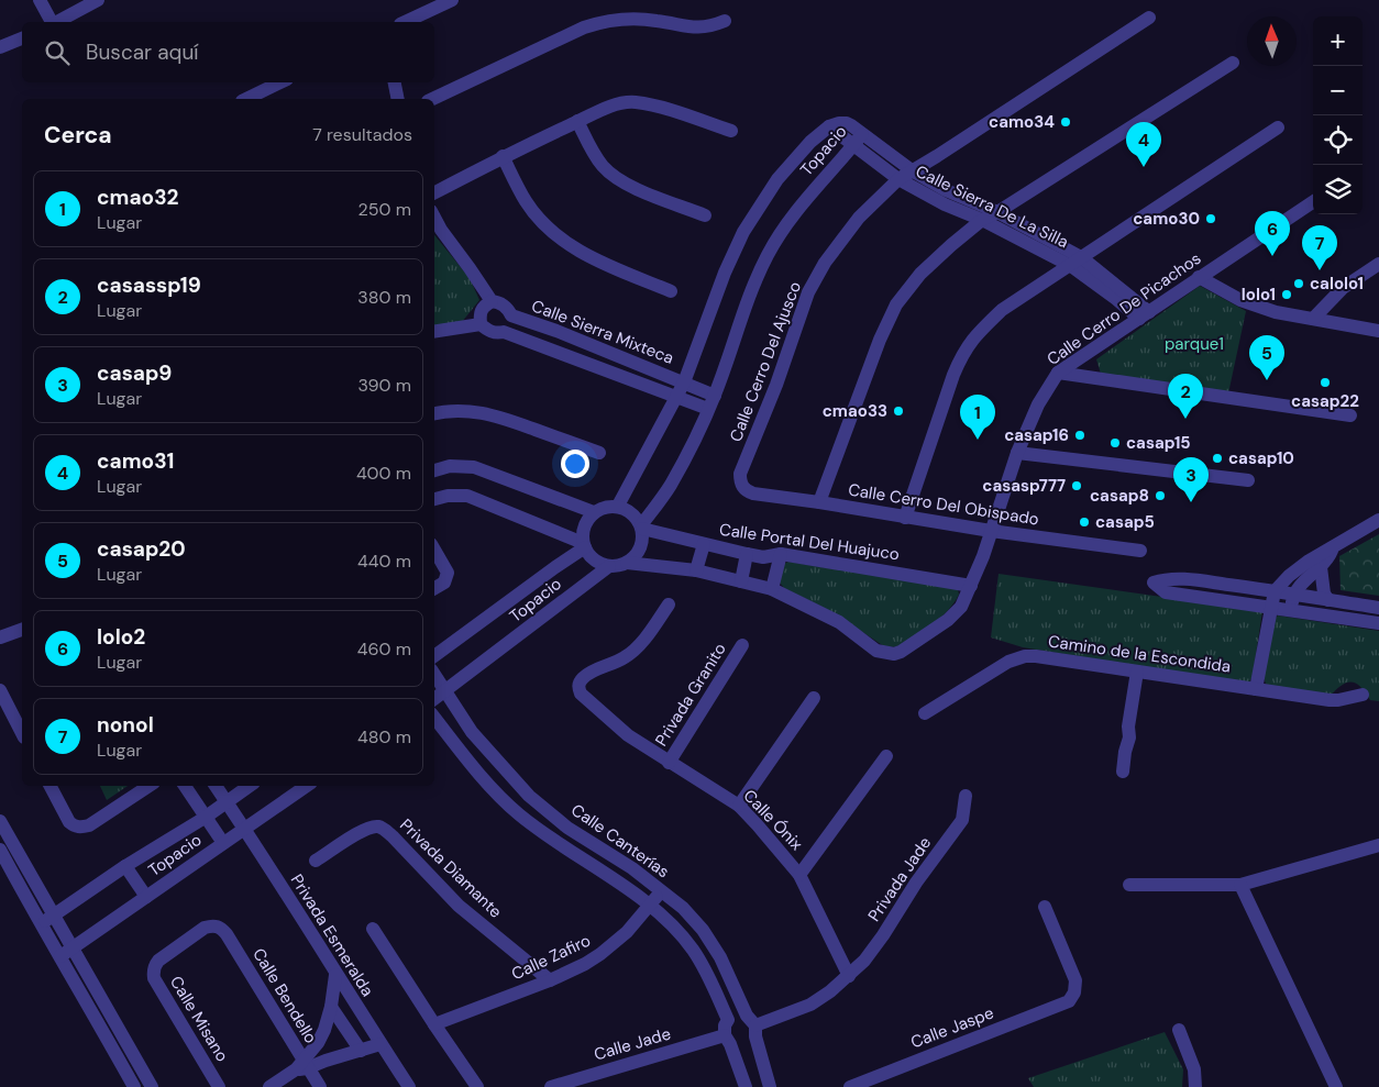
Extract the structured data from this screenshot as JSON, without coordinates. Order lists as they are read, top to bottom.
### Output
{
  "streets": {
    "street": [
      "Topacio",
      "Calle Sierra De La Silla",
      "Calle Cerro De Picachos",
      "Calle Sierra Mixteca",
      "Calle Cerro Del Ajusco",
      "Calle Cerro Del Obispado",
      "Calle Portal Del Huajuco",
      "Camino de la Escondida",
      "Privada Granito",
      "Calle Ónix",
      "Calle Canterías",
      "Privada Diamante",
      "Privada Jade",
      "Privada Esmeralda",
      "Calle Zafiro",
      "Calle Bendello",
      "Calle Misano",
      "Calle Jaspe",
      "Calle Jade"
    ]
  },
  "crossings": [
    ["Topacio", "Calle Sierra De La Silla"],
    ["Topacio", "Calle Sierra Mixteca"],
    ["Topacio", "Calle Portal Del Huajuco"],
    ["Topacio", "Calle Canterías"],
    ["Topacio", "Privada Esmeralda"],
    ["Calle Sierra De La Silla", "Calle Cerro De Picachos"],
    ["Calle Sierra De La Silla", "Calle Cerro Del Ajusco"],
    ["Calle Cerro De Picachos", "Calle Cerro Del Obispado"],
    ["Calle Cerro De Picachos", "Calle Portal Del Huajuco"],
    ["Calle Cerro Del Ajusco", "Calle Cerro Del Obispado"],
    ["Privada Granito", "Calle Ónix"],
    ["Calle Ónix", "Privada Jade"],
    ["Calle Ónix", "Calle Jade"],
    ["Calle Canterías", "Calle Zafiro"],
    ["Calle Canterías", "Calle Jade"],
    ["Privada Diamante", "Calle Zafiro"],
    ["Privada Jade", "Calle Jade"],
    ["Calle Bendello", "Calle Misano"]
  ],
  "parks": ["parque1"],
  "places": [
    "camo34",
    "camo30",
    "calolo1",
    "lolo1",
    "casap22",
    "cmao33",
    "casap16",
    "casap15",
    "casap10",
    "casasp777",
    "casap8",
    "casap5"
  ],
  "north": "top",
  "page": {
    "map_buttons": ["+", "−"],
    "search": "Buscar aquí",
    "heading": ["Cerca", "7 resultados"],
    "pins": [
      "4",
      "6",
      "7",
      "5",
      "2",
      "1",
      "3"
    ],
    "list": [
      {
        "mark": "1",
        "name": "cmao32",
        "note": "Lugar",
        "value": "250 m"
      },
      {
        "mark": "2",
        "name": "casassp19",
        "note": "Lugar",
        "value": "380 m"
      },
      {
        "mark": "3",
        "name": "casap9",
        "note": "Lugar",
        "value": "390 m"
      },
      {
        "mark": "4",
        "name": "camo31",
        "note": "Lugar",
        "value": "400 m"
      },
      {
        "mark": "5",
        "name": "casap20",
        "note": "Lugar",
        "value": "440 m"
      },
      {
        "mark": "6",
        "name": "lolo2",
        "note": "Lugar",
        "value": "460 m"
      },
      {
        "mark": "7",
        "name": "nonol",
        "note": "Lugar",
        "value": "480 m"
      }
    ]
  }
}
